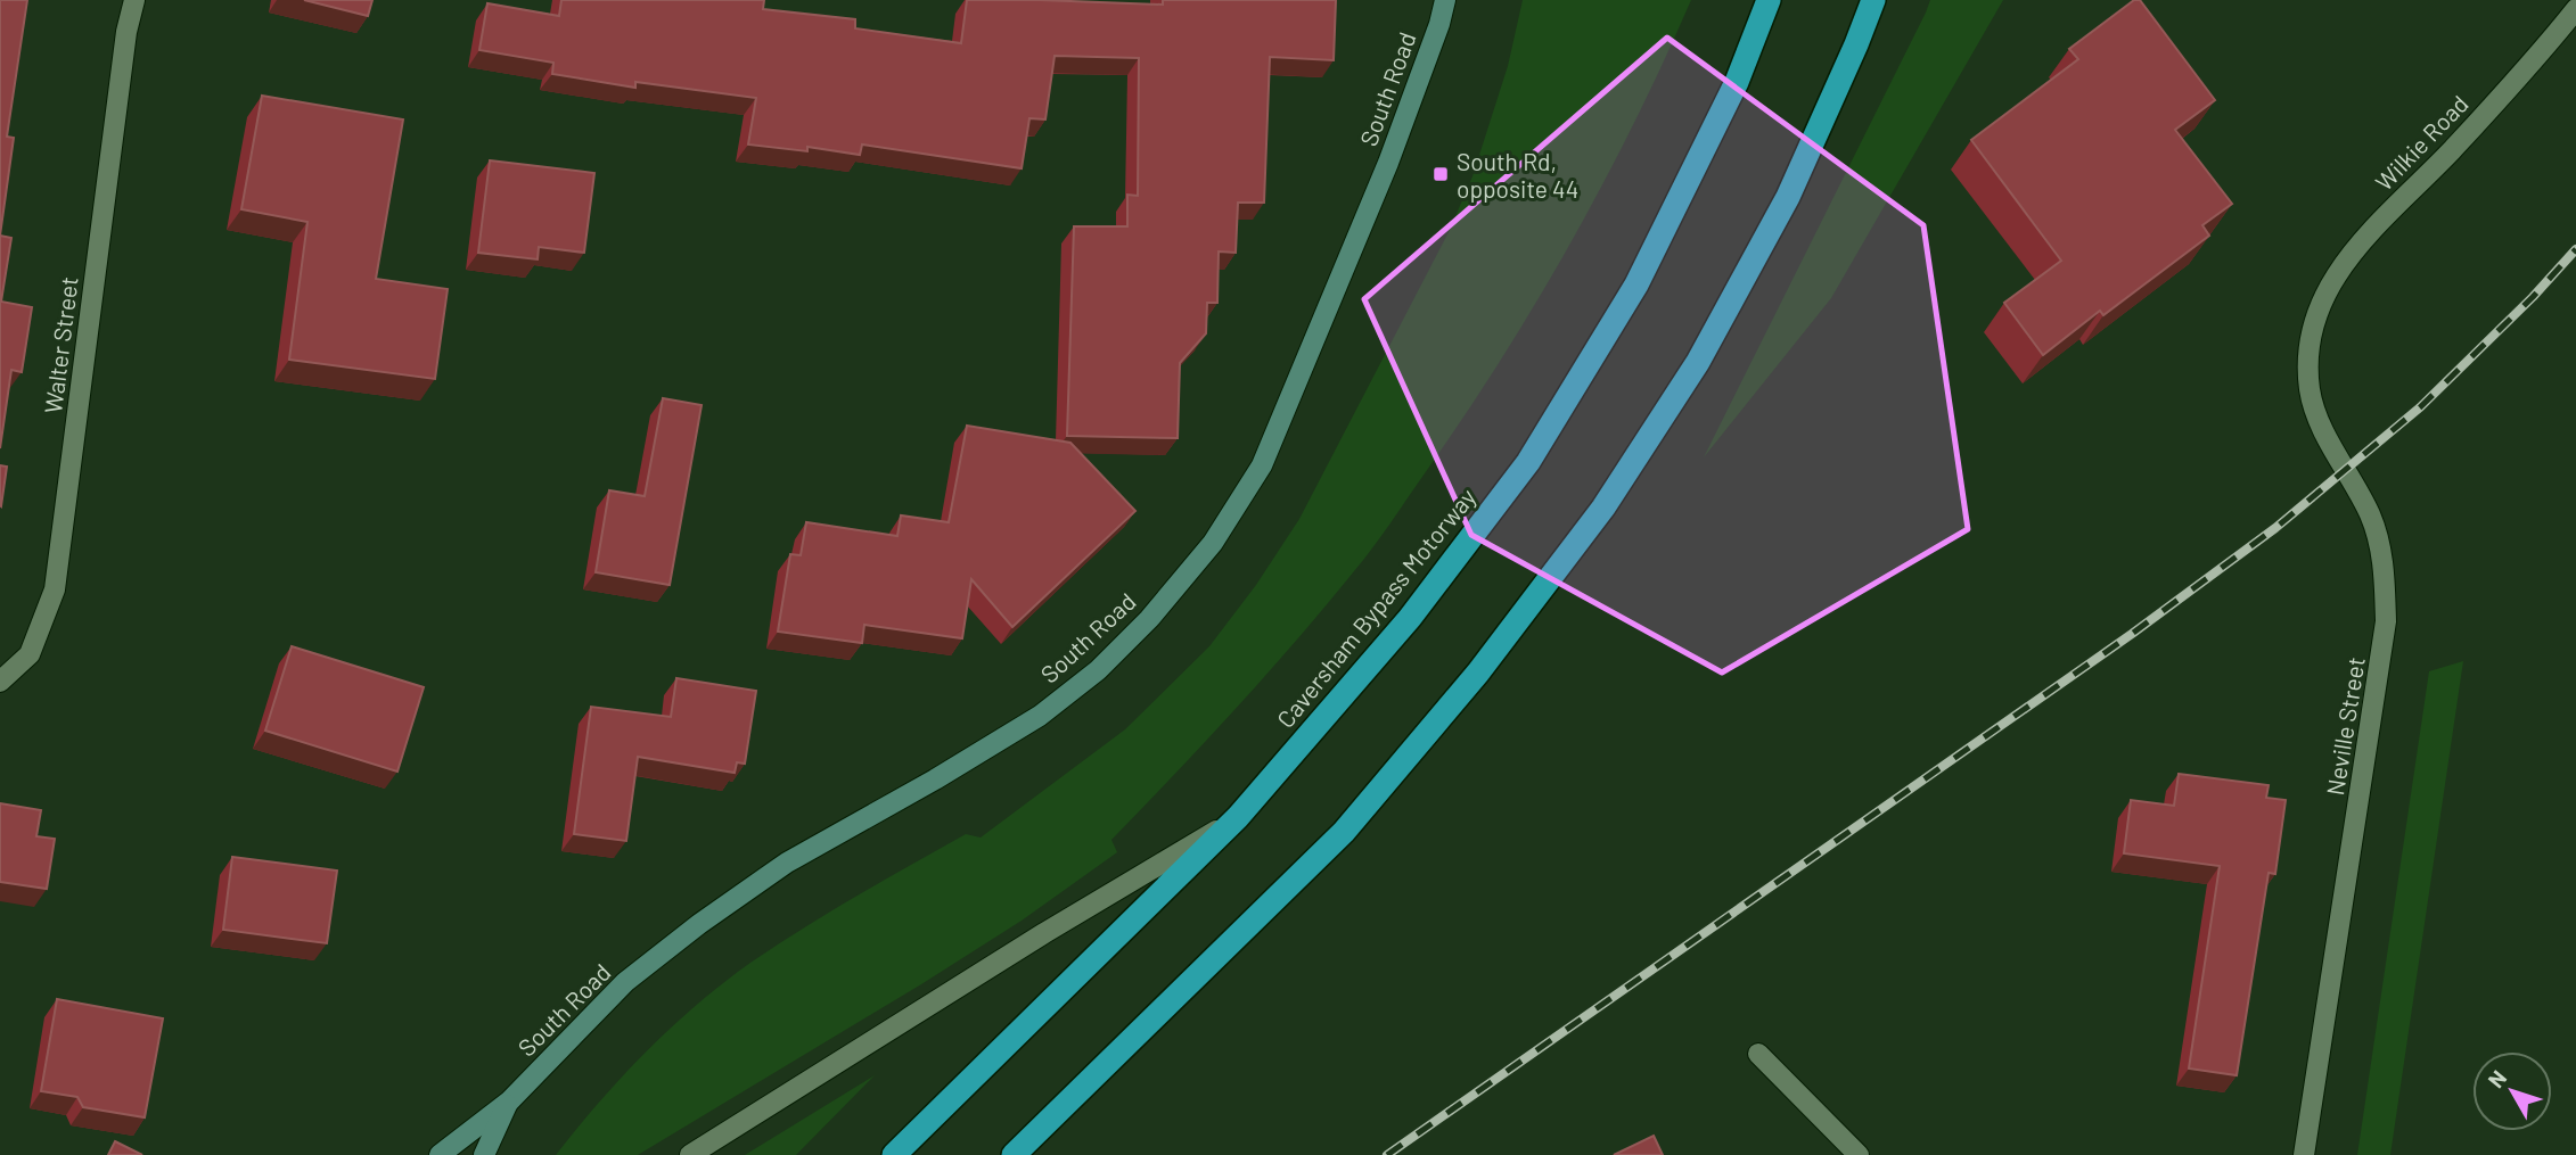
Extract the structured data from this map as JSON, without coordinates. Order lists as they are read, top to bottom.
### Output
{
  "streets": {
    "highway": ["Caversham Bypass Motorway"],
    "main road": ["South Road"],
    "street": ["Wilkie Road", "Walter Street", "Neville Street"]
  },
  "crossings": [
    ["Wilkie Road", "Neville Street"]
  ],
  "places": {
    "transit": ["South Rd, opposite 44"]
  },
  "north": "top left"
}
